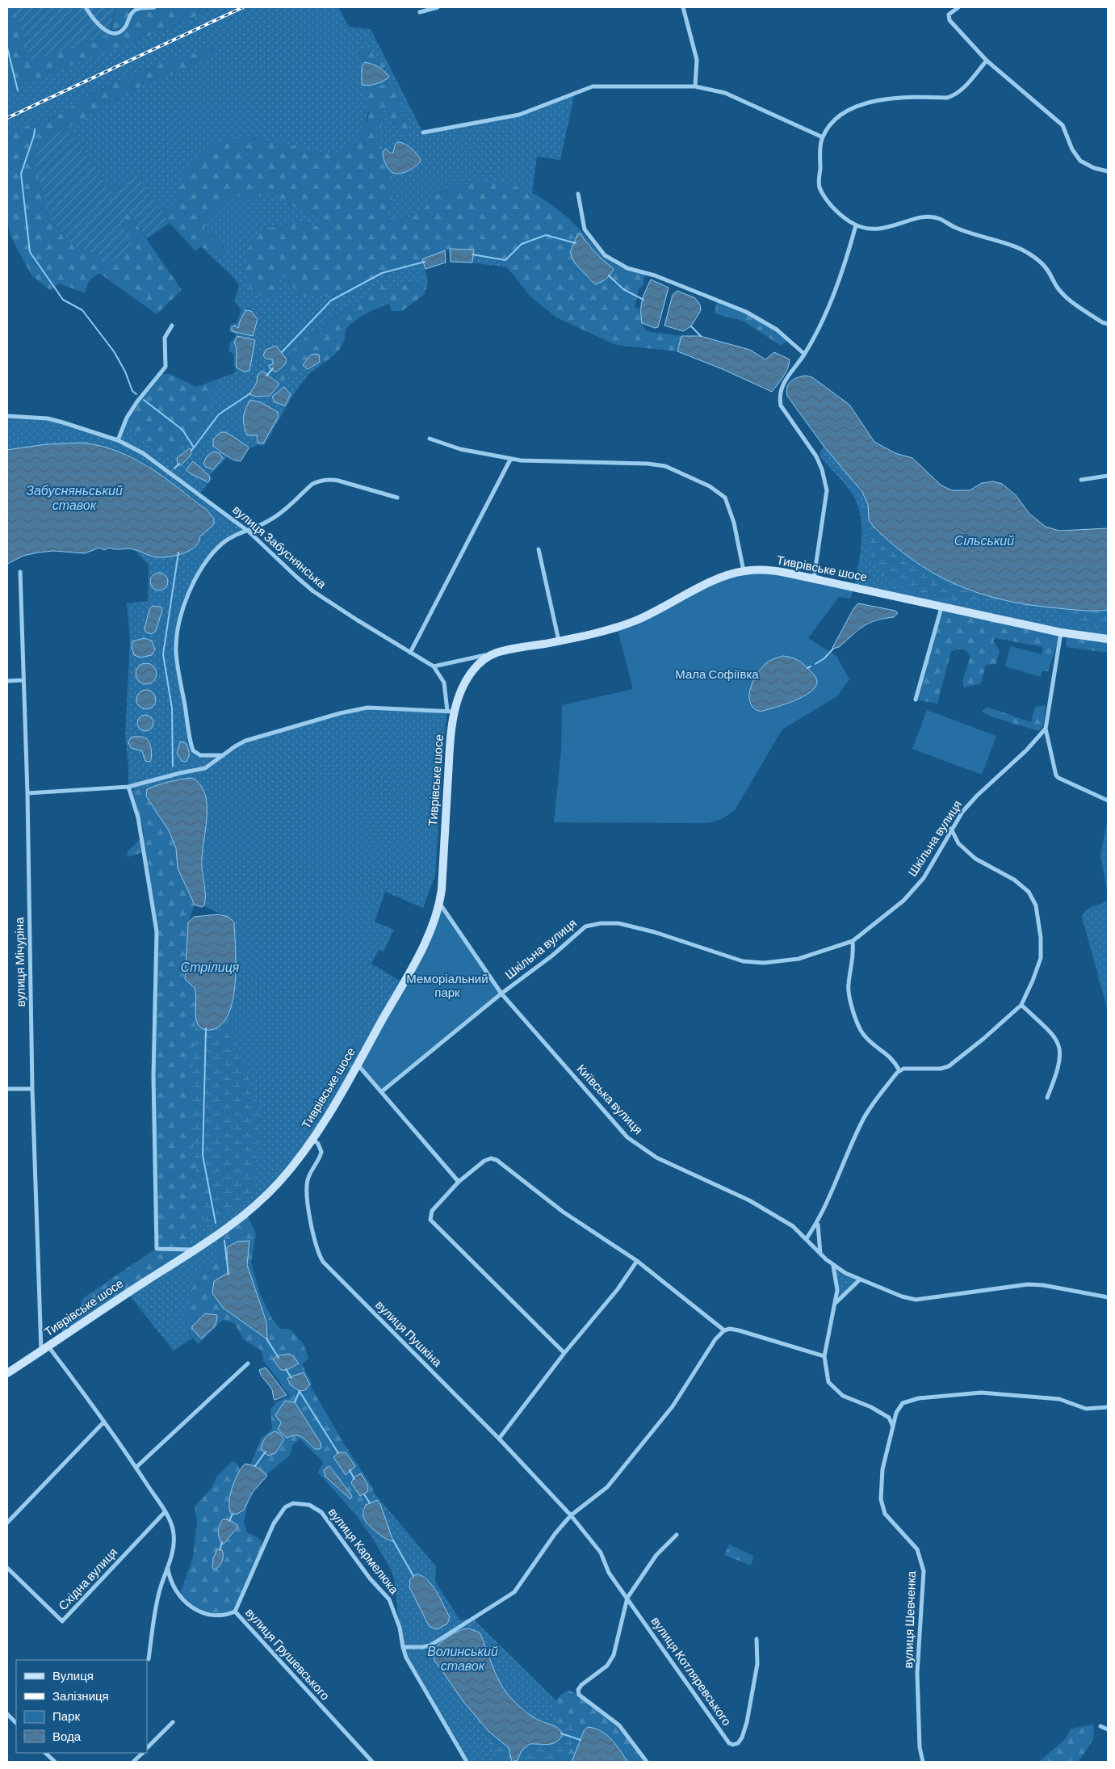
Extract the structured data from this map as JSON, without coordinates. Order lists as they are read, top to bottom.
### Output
{
  "streets": {
    "main road": ["Тиврівське шосе"],
    "street": [
      "вулиця Забуснянська",
      "Шкільна вулиця",
      "вулиця Мічуріна",
      "Київська вулиця",
      "вулиця Пушкіна",
      "вулиця Кармелюка",
      "Східна вулиця",
      "вулиця Шевченка",
      "вулиця Грушевського",
      "вулиця Котляревського"
    ]
  },
  "crossings": [
    ["Тиврівське шосе", "вулиця Мічуріна"],
    ["Тиврівське шосе", "Київська вулиця"],
    ["Тиврівське шосе", "вулиця Пушкіна"],
    ["Шкільна вулиця", "Київська вулиця"],
    ["вулиця Пушкіна", "вулиця Котляревського"],
    ["вулиця Кармелюка", "вулиця Грушевського"]
  ],
  "water": [
    "Забусняньський ставок",
    "Сільський",
    "Стрілиця",
    "Волинський ставок"
  ],
  "parks": ["Мала Софіївка", "Меморіальний парк"],
  "legend": [
    "Вулиця",
    "Залізниця",
    "Парк",
    "Вода"
  ]
}
